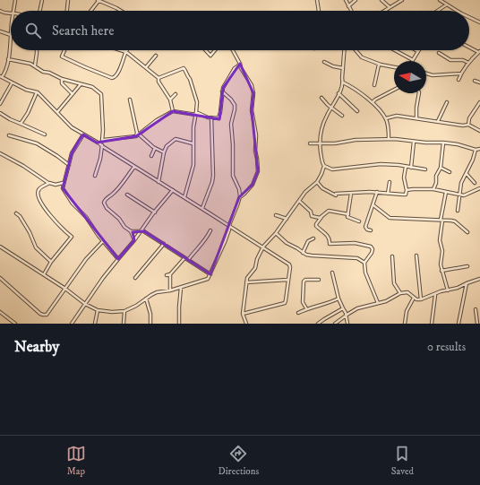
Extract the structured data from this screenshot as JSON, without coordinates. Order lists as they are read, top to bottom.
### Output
{
  "north": "left",
  "page": {
    "search": "Search here",
    "heading": ["Nearby", "0 results"],
    "nav": ["Map", "Directions", "Saved"]
  }
}
